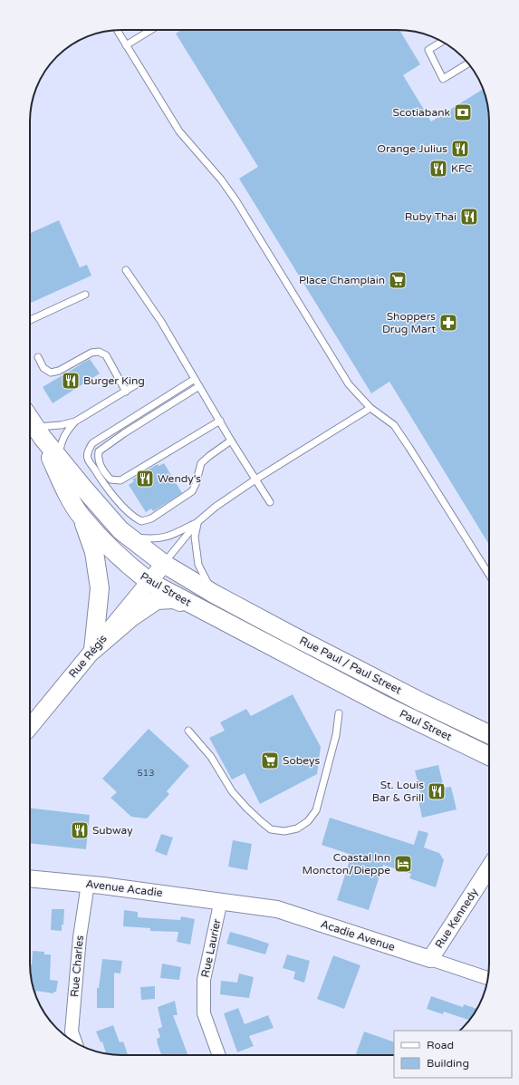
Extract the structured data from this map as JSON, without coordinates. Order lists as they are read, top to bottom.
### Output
{
  "streets": {
    "main road": ["Paul Street", "Rue Paul / Paul Street"],
    "street": [
      "Rue Régis",
      "Avenue Acadie",
      "Rue Kennedy",
      "Acadie Avenue",
      "Rue Laurier",
      "Rue Charles"
    ]
  },
  "crossings": [
    ["Paul Street", "Rue Régis"],
    ["Paul Street", "Rue Paul / Paul Street"],
    ["Avenue Acadie", "Acadie Avenue"],
    ["Avenue Acadie", "Rue Laurier"],
    ["Avenue Acadie", "Rue Charles"],
    ["Rue Kennedy", "Acadie Avenue"],
    ["Acadie Avenue", "Rue Laurier"]
  ],
  "places": {
    "bank": ["Scotiabank"],
    "restaurant": [
      "Orange Julius",
      "KFC",
      "Ruby Thai",
      "Burger King",
      "Wendy's",
      "St. Louis Bar & Grill",
      "Subway"
    ],
    "supermarket": ["Place Champlain", "Sobeys"],
    "pharmacy": ["Shoppers Drug Mart"],
    "hotel": ["Coastal Inn Moncton/Dieppe"]
  },
  "house_numbers": ["513"],
  "legend": ["Road", "Building"]
}
